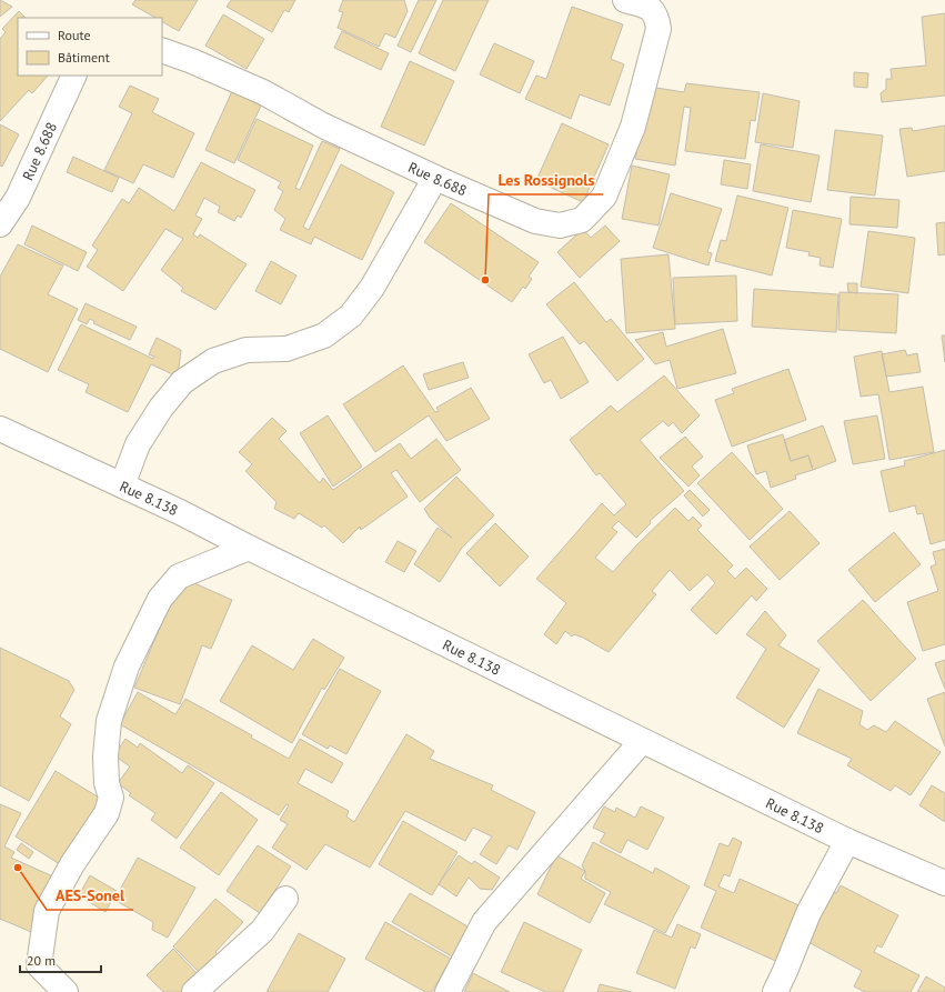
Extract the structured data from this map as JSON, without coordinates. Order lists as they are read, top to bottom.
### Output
{
  "streets": {
    "street": ["Rue 8.688", "Rue 8.138"]
  },
  "places": ["Les Rossignols", "AES-Sonel"],
  "legend": ["Route", "Bâtiment"],
  "scale_bar": "20 m"
}
